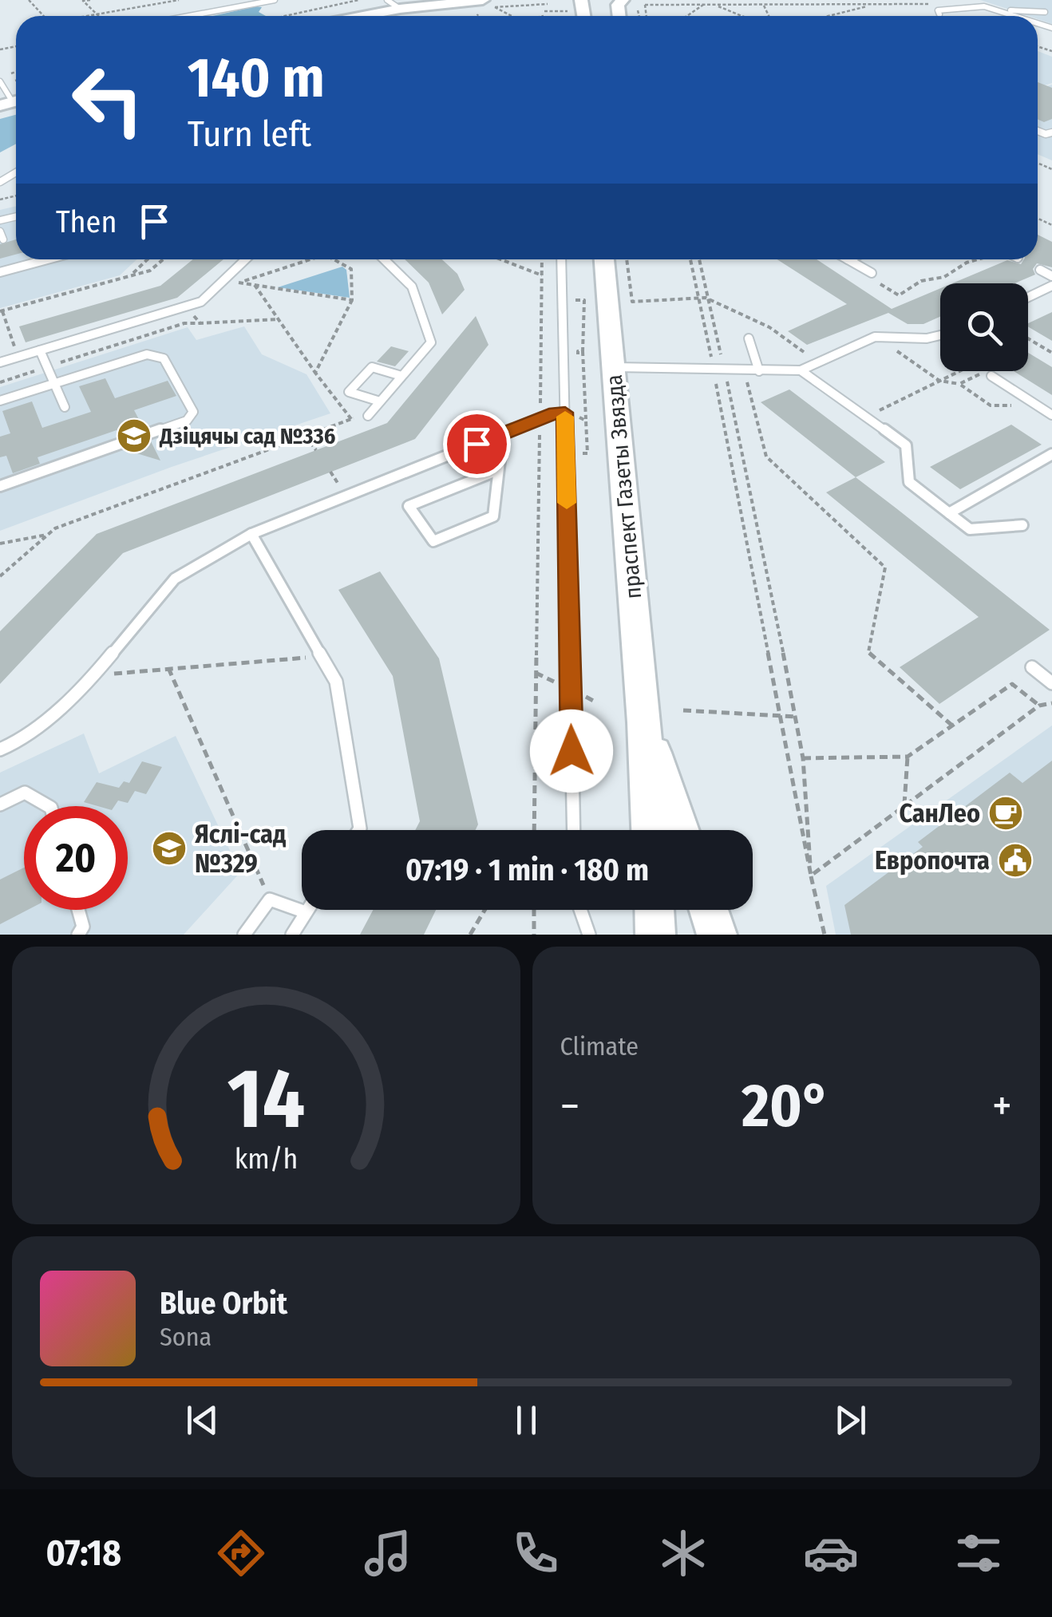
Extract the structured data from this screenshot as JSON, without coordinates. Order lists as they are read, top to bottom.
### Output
{
  "streets": {
    "main road": ["праспект Газеты Звязда"]
  },
  "places": {
    "school or university": ["Дзіцячы сад №336", "Яслі-сад №329"],
    "cafe": ["СанЛео"],
    "public building": ["Европочта"]
  },
  "page": {
    "turn": ["140 m", "Turn left"],
    "then": "Then",
    "limit": "20",
    "trip": "07:19 · 1 min · 180 m",
    "tile": "Climate",
    "heat": ["−", "20°", "+"],
    "song": ["Blue Orbit", "Sona"],
    "tabs": "07:18",
    "gauge": ["14", "km/h"]
  }
}
